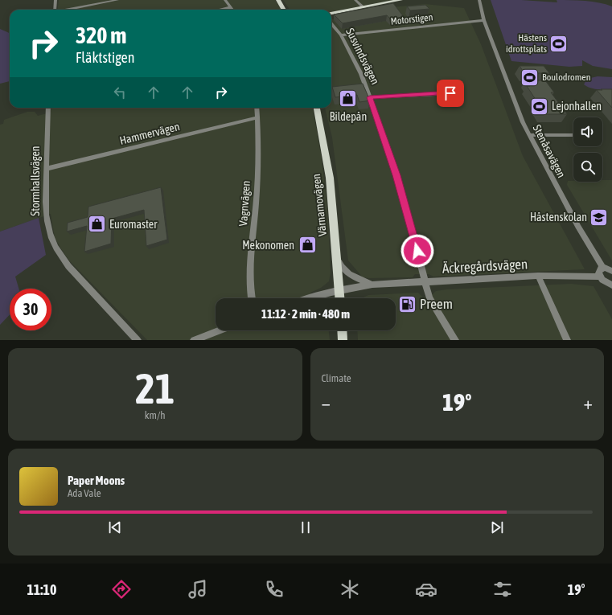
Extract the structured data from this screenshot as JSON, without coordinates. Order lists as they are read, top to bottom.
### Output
{
  "streets": {
    "main road": ["Värnamovägen"],
    "street": [
      "Motorstigen",
      "Susvindsvägen",
      "Hammervägen",
      "Stenåsavägen",
      "Stormhallsvägen",
      "Vagnvägen",
      "Äckregårdsvägen"
    ]
  },
  "crossings": [
    ["Motorstigen", "Susvindsvägen"],
    ["Motorstigen", "Stenåsavägen"],
    ["Susvindsvägen", "Äckregårdsvägen"],
    ["Hammervägen", "Stormhallsvägen"],
    ["Hammervägen", "Vagnvägen"],
    ["Värnamovägen", "Äckregårdsvägen"]
  ],
  "places": {
    "sports": ["Hästens idrottsplats", "Boulodromen", "Lejonhallen"],
    "shop": ["Bildepån", "Euromaster", "Mekonomen"],
    "school or university": ["Håstenskolan"],
    "fuel station": ["Preem"]
  },
  "page": {
    "turn": ["320 m", "Fläktstigen"],
    "limit": "30",
    "trip": "11:12 · 2 min · 480 m",
    "tile": [
      ["21", "km/h"],
      "Climate"
    ],
    "heat": ["−", "19°", "+"],
    "song": ["Paper Moons", "Ada Vale"],
    "tabs": ["11:10", "19°"]
  }
}
